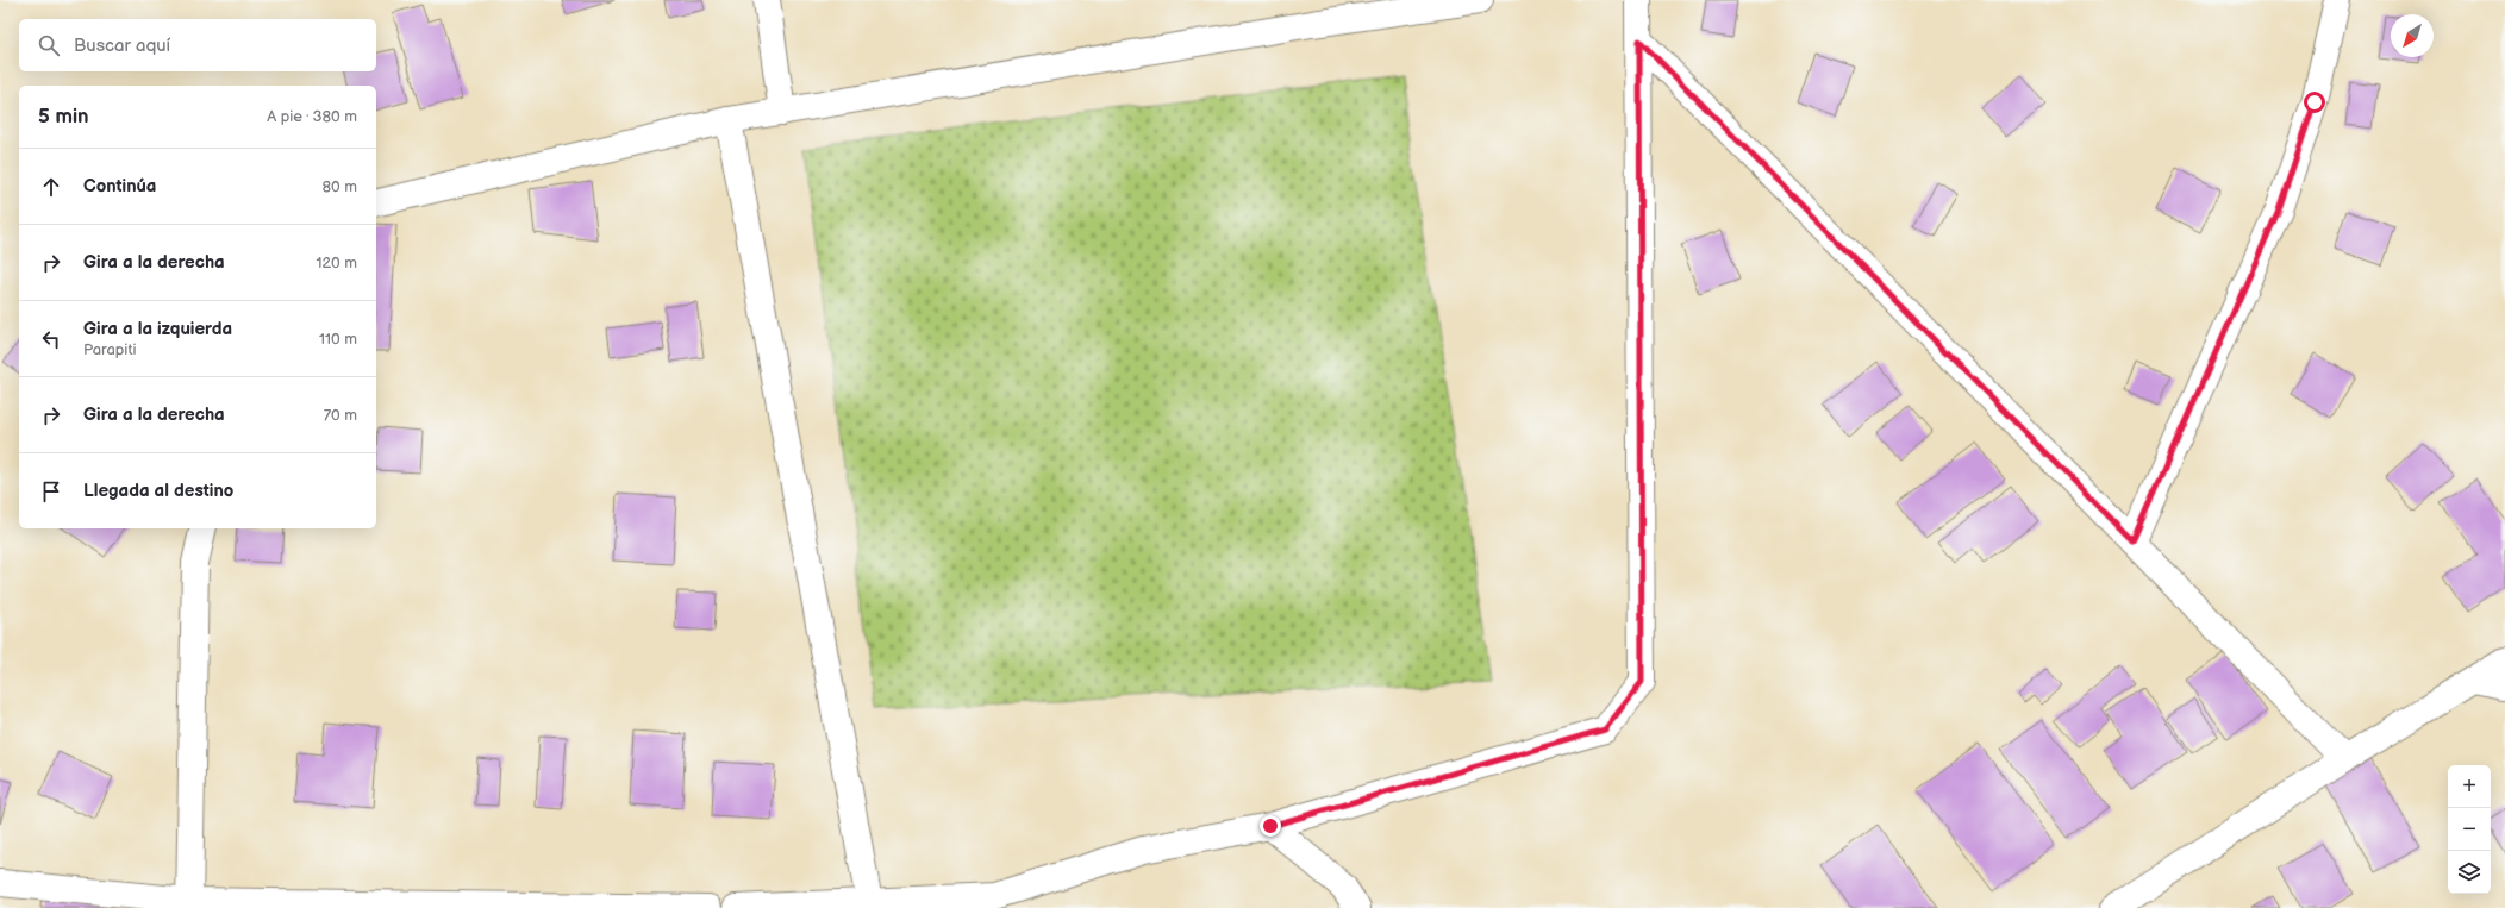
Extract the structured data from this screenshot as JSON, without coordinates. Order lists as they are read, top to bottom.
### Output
{
  "north": "bottom left",
  "page": {
    "search": "Buscar aquí",
    "heading": ["5 min", "A pie · 380 m"],
    "list": [
      ["Continúa", "80 m"],
      ["Gira a la derecha", "120 m"],
      ["Gira a la izquierda", "Parapiti", "110 m"],
      ["Gira a la derecha", "70 m"],
      "Llegada al destino"
    ],
    "map_buttons": ["+", "−"]
  }
}
